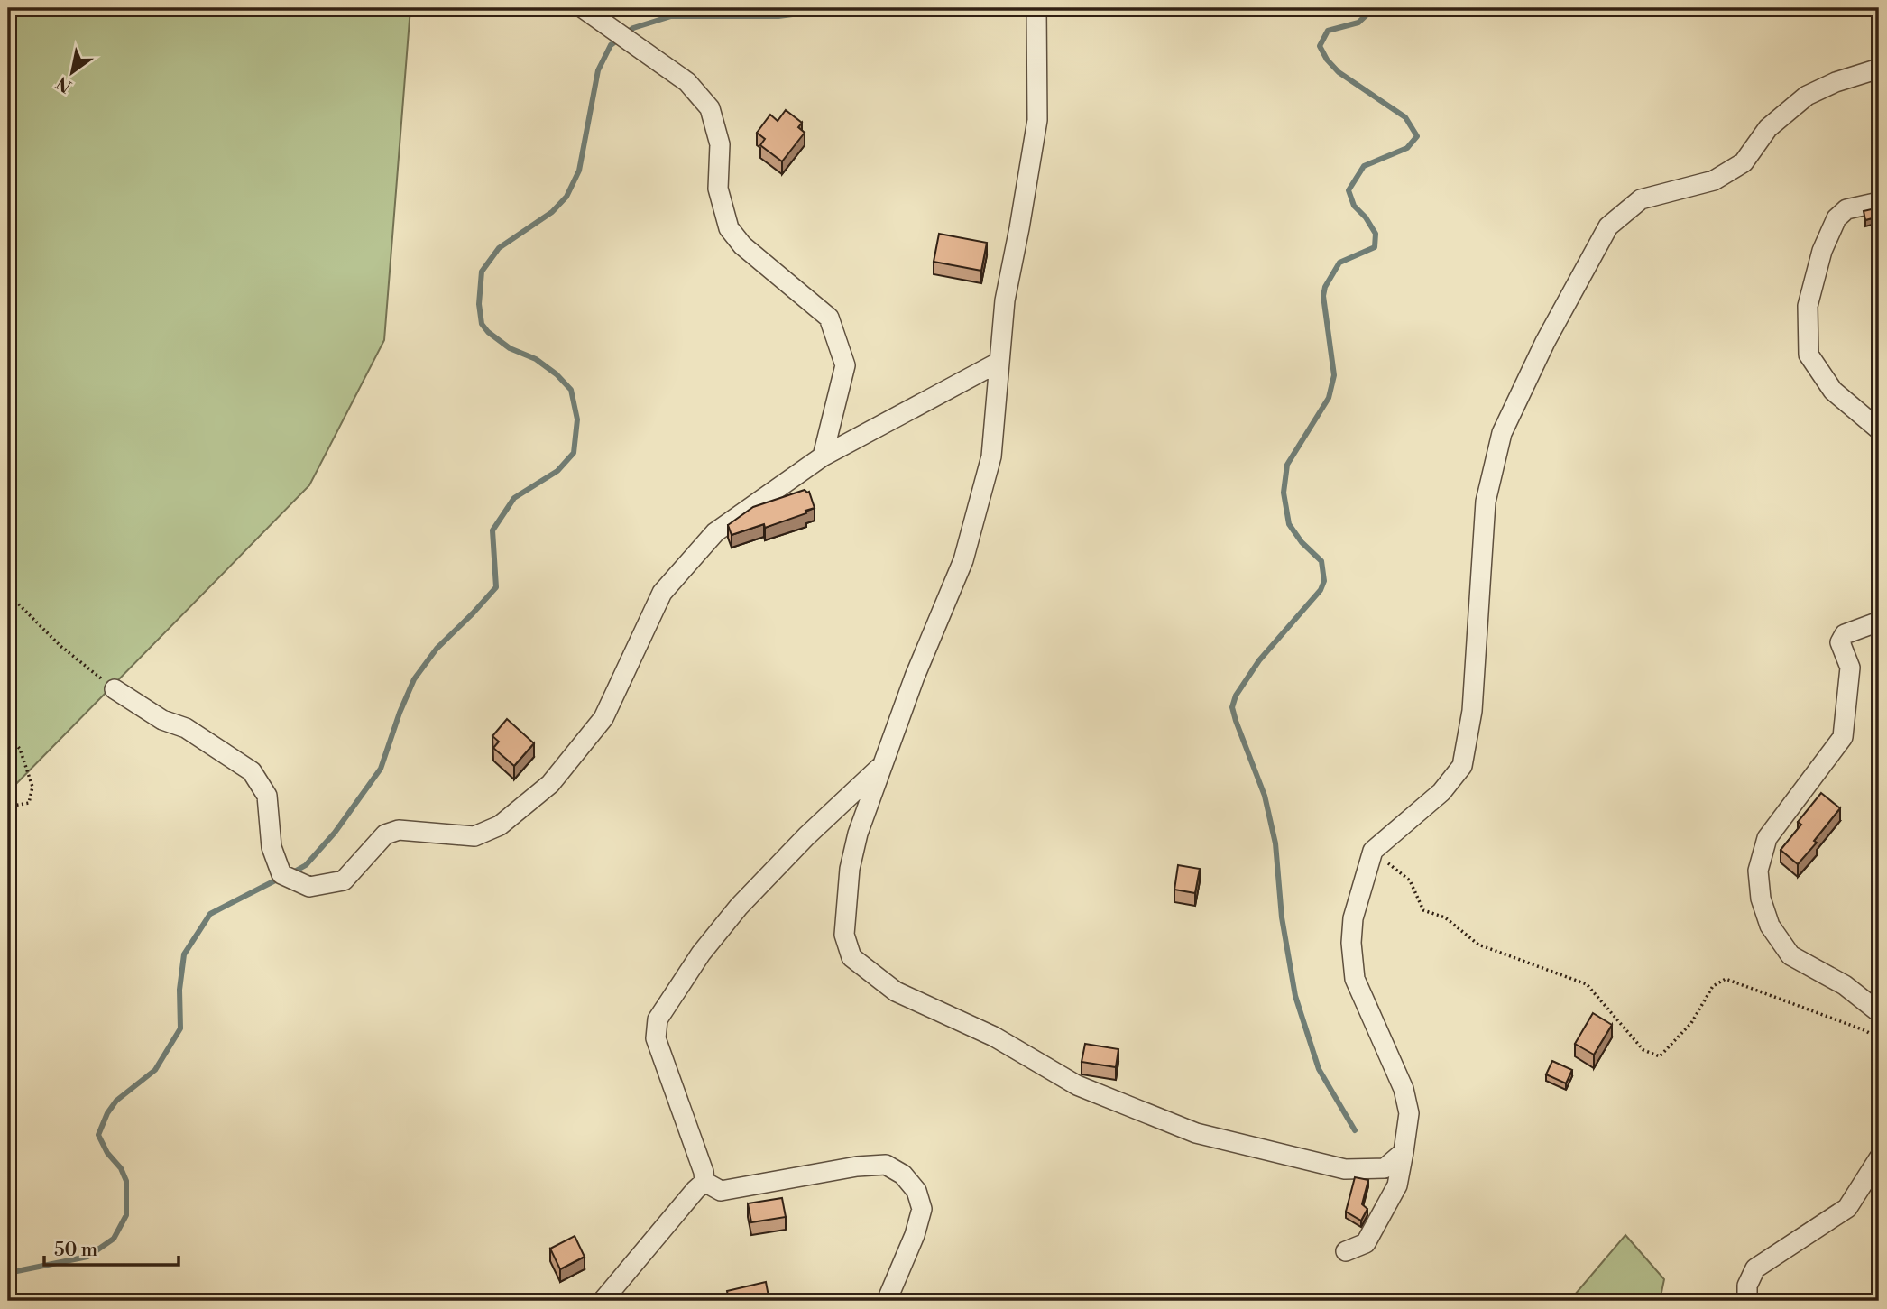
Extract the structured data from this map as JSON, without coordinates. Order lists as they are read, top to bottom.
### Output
{
  "scale_bar": "50 m",
  "north": "bottom left"
}
